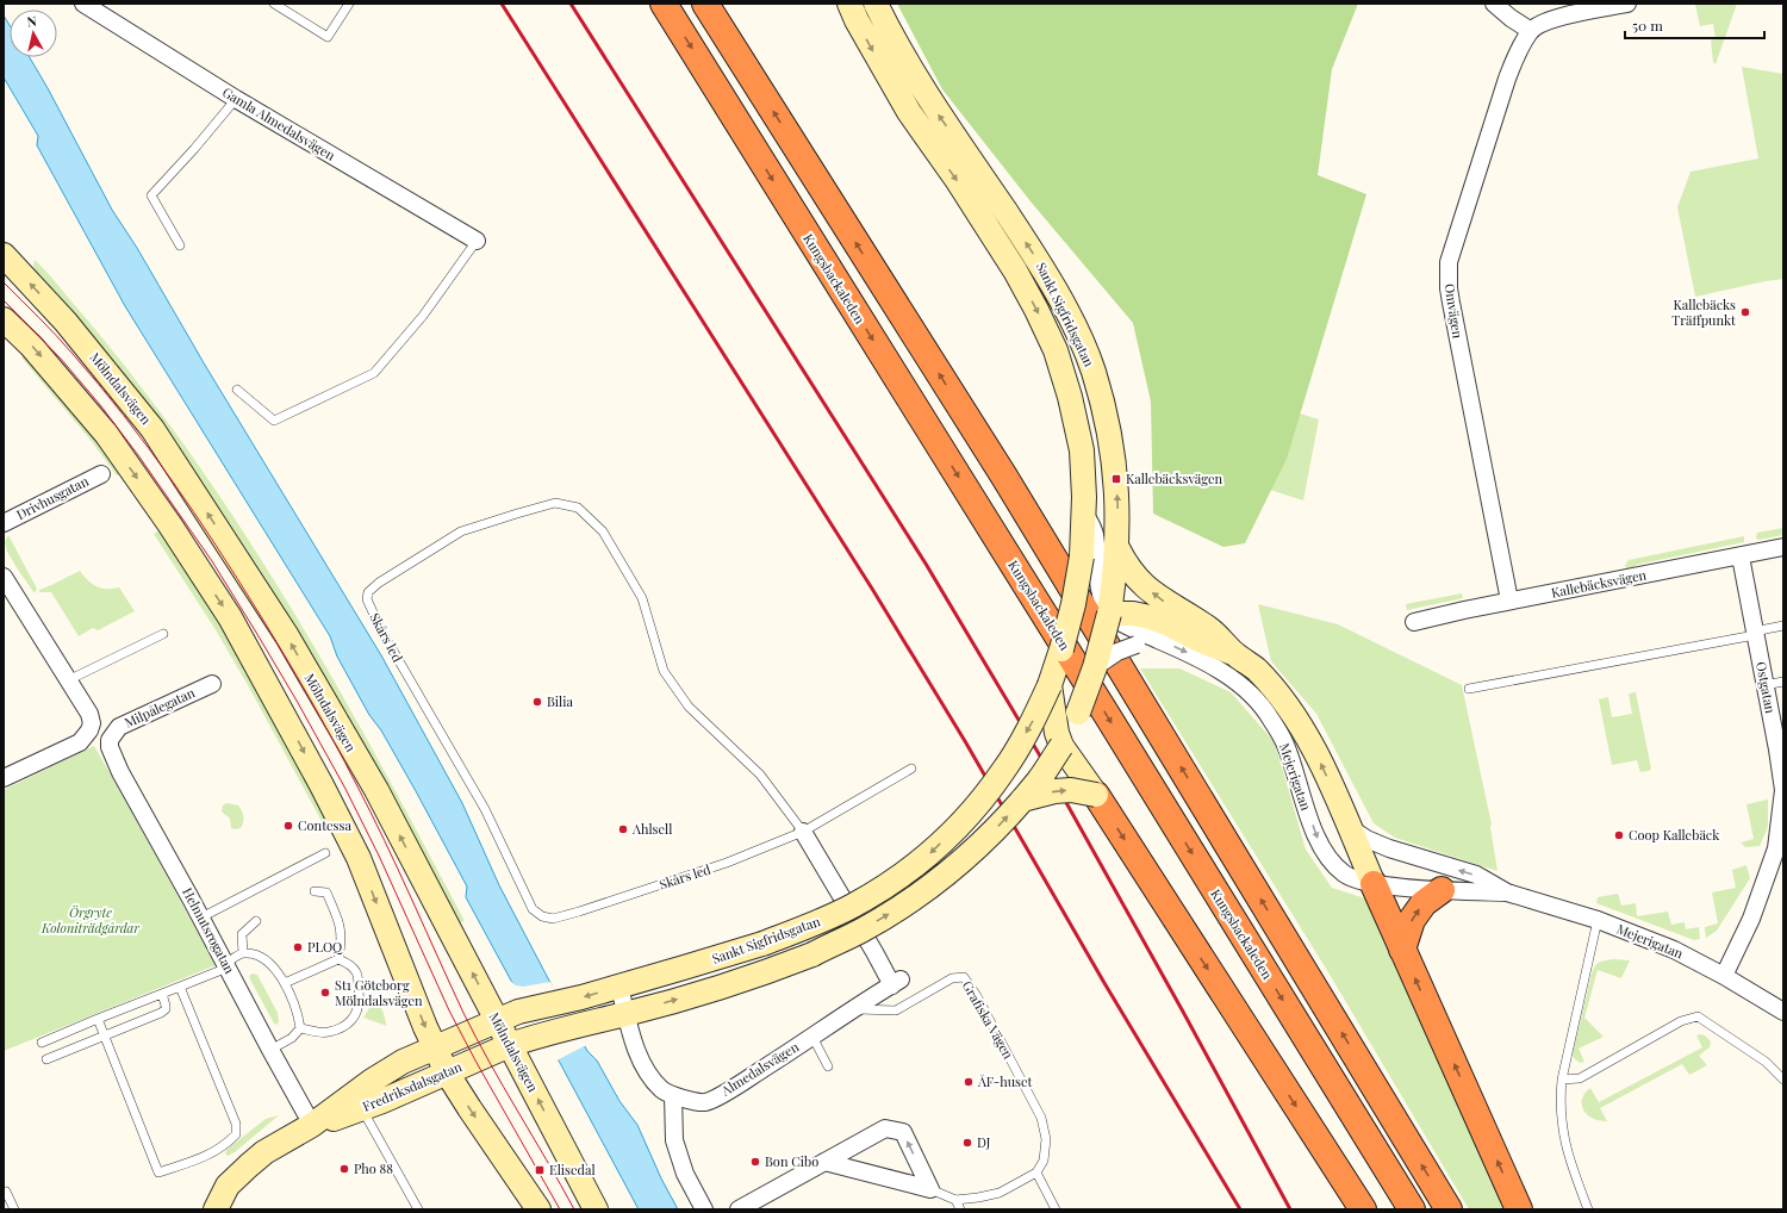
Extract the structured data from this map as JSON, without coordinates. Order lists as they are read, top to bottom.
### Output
{
  "streets": {
    "highway": ["Kungsbackaleden"],
    "main road": [
      "Sankt Sigfridsgatan",
      "Mölndalsvägen",
      "Mejerigatan",
      "Fredriksdalsgatan"
    ],
    "street": [
      "Gamla Almedalsvägen",
      "Omvägen",
      "Drivhusgatan",
      "Kallebäcksvägen",
      "Skårs led",
      "Ostgatan",
      "Milpålegatan",
      "Helmutsrogatan",
      "Almedalsvägen"
    ],
    "lane": ["Grafiska Vägen"]
  },
  "crossings": [
    ["Omvägen", "Kallebäcksvägen"],
    ["Sankt Sigfridsgatan", "Mölndalsvägen"],
    ["Sankt Sigfridsgatan", "Mejerigatan"],
    ["Sankt Sigfridsgatan", "Almedalsvägen"],
    ["Sankt Sigfridsgatan", "Fredriksdalsgatan"],
    ["Mölndalsvägen", "Fredriksdalsgatan"],
    ["Kallebäcksvägen", "Ostgatan"],
    ["Skårs led", "Almedalsvägen"],
    ["Ostgatan", "Mejerigatan"],
    ["Milpålegatan", "Helmutsrogatan"],
    ["Helmutsrogatan", "Fredriksdalsgatan"],
    ["Grafiska Vägen", "Almedalsvägen"]
  ],
  "parks": ["Örgryte Koloniträdgårdar"],
  "places": {
    "other": [
      "Kallebäcks Träffpunkt",
      "Bilia",
      "Contessa",
      "Ahlsell",
      "Coop Kallebäck",
      "PLOQ",
      "St1 Göteborg Mölndalsvägen",
      "ÅF-huset",
      "DJ",
      "Bon Cibo",
      "Pho 88"
    ],
    "transit": ["Kallebäcksvägen", "Elisedal"]
  },
  "scale_bar": "50 m",
  "north": "top"
}
